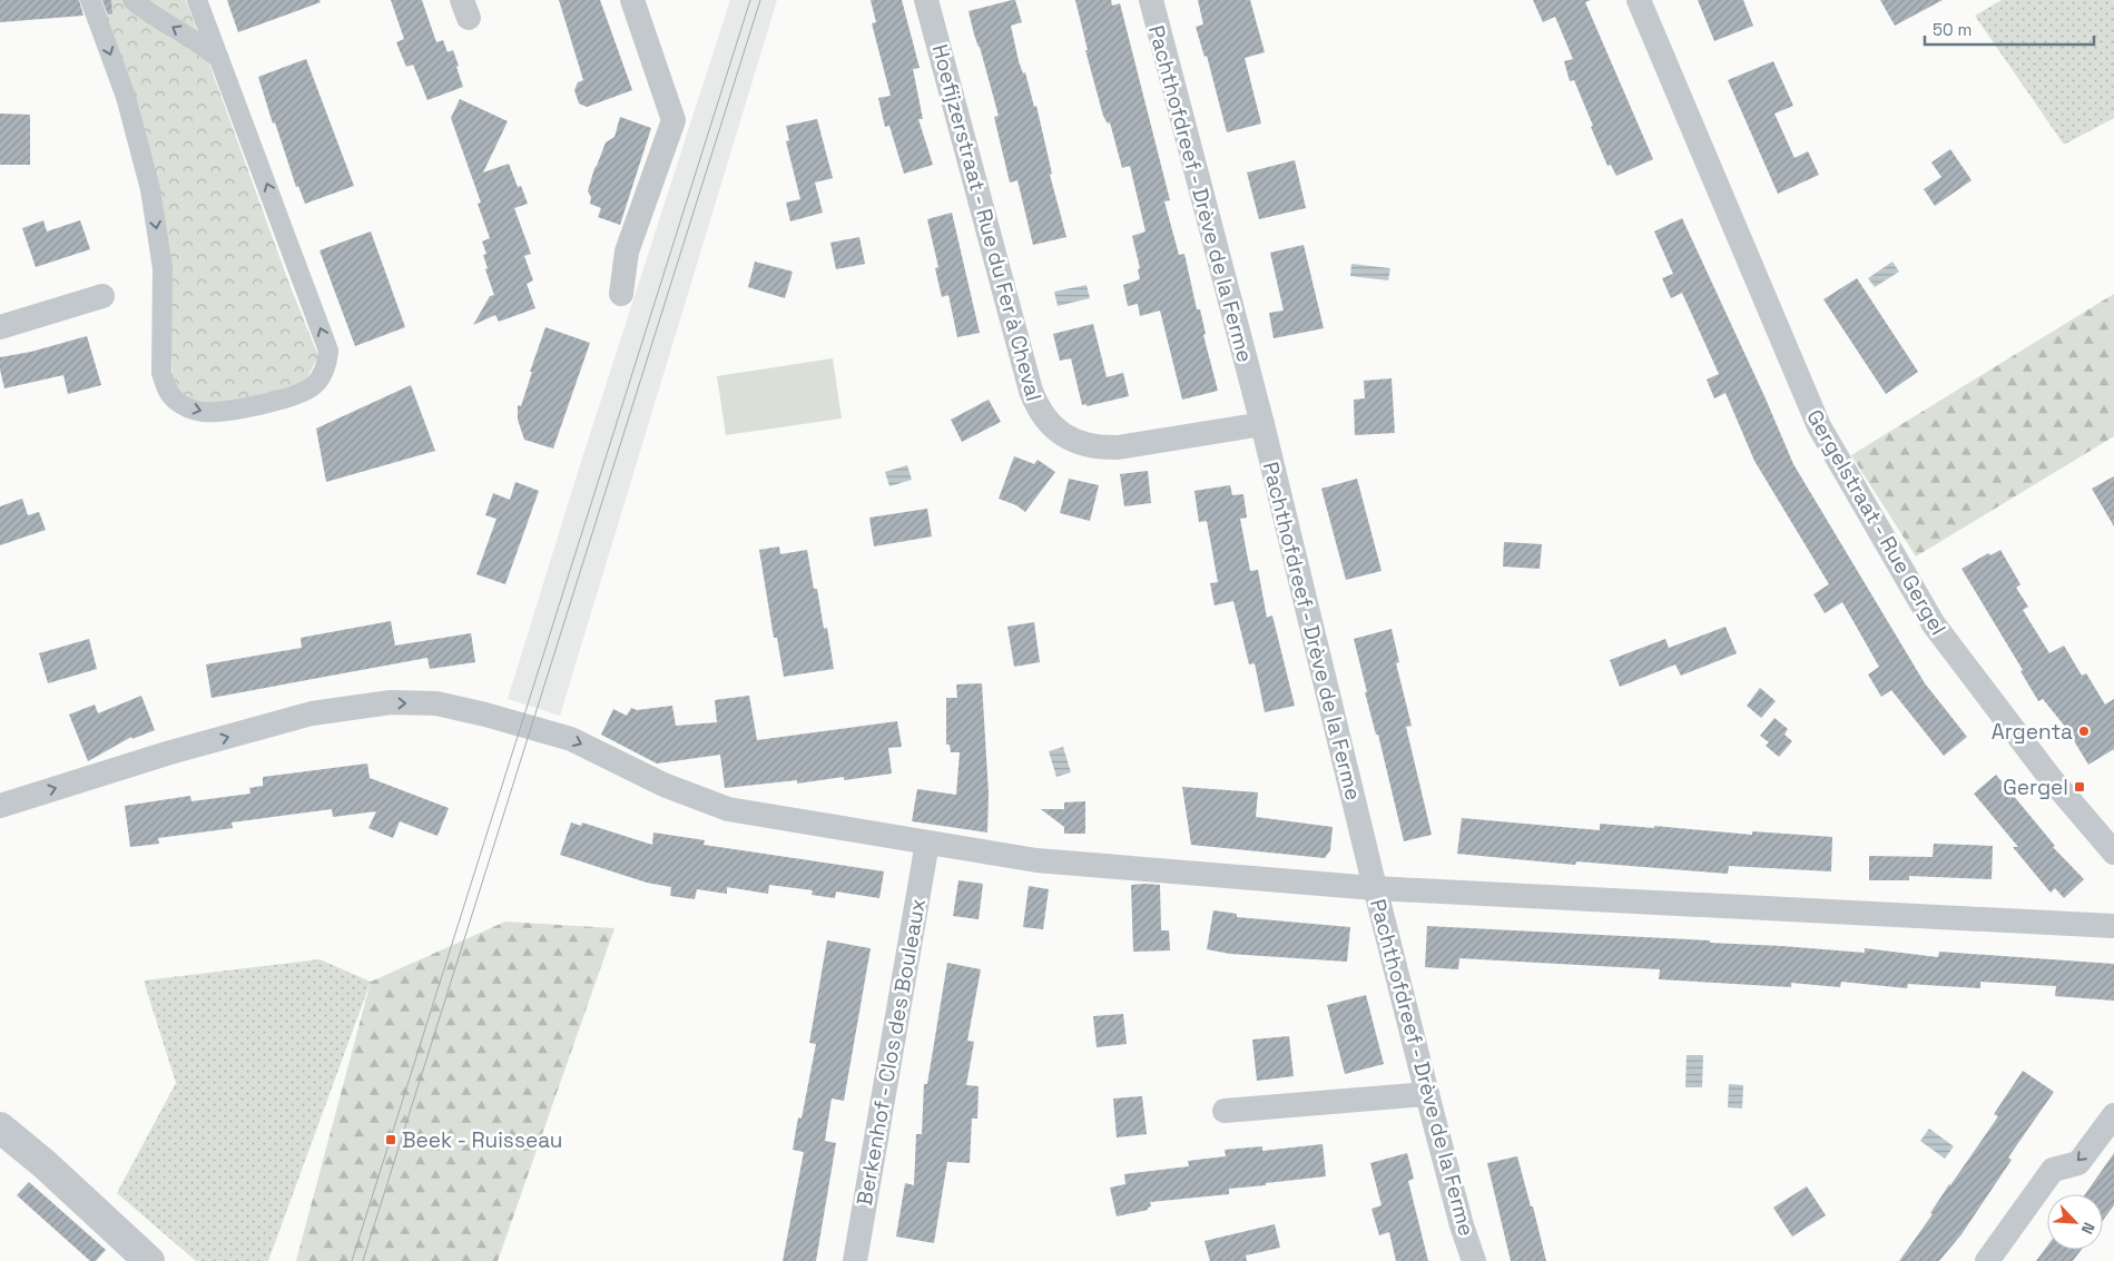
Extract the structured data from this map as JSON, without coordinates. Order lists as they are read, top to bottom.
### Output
{
  "streets": {
    "street": [
      "Pachthofdreef - Drève de la Ferme",
      "Hoefijzerstraat - Rue du Fer à Cheval",
      "Gergelstraat - Rue Gergel",
      "Berkenhof - Clos des Bouleaux"
    ]
  },
  "crossings": [
    ["Pachthofdreef - Drève de la Ferme", "Hoefijzerstraat - Rue du Fer à Cheval"]
  ],
  "places": {
    "other": ["Argenta"],
    "transit": ["Gergel", "Beek - Ruisseau"]
  },
  "scale_bar": "50 m",
  "north": "bottom right"
}
